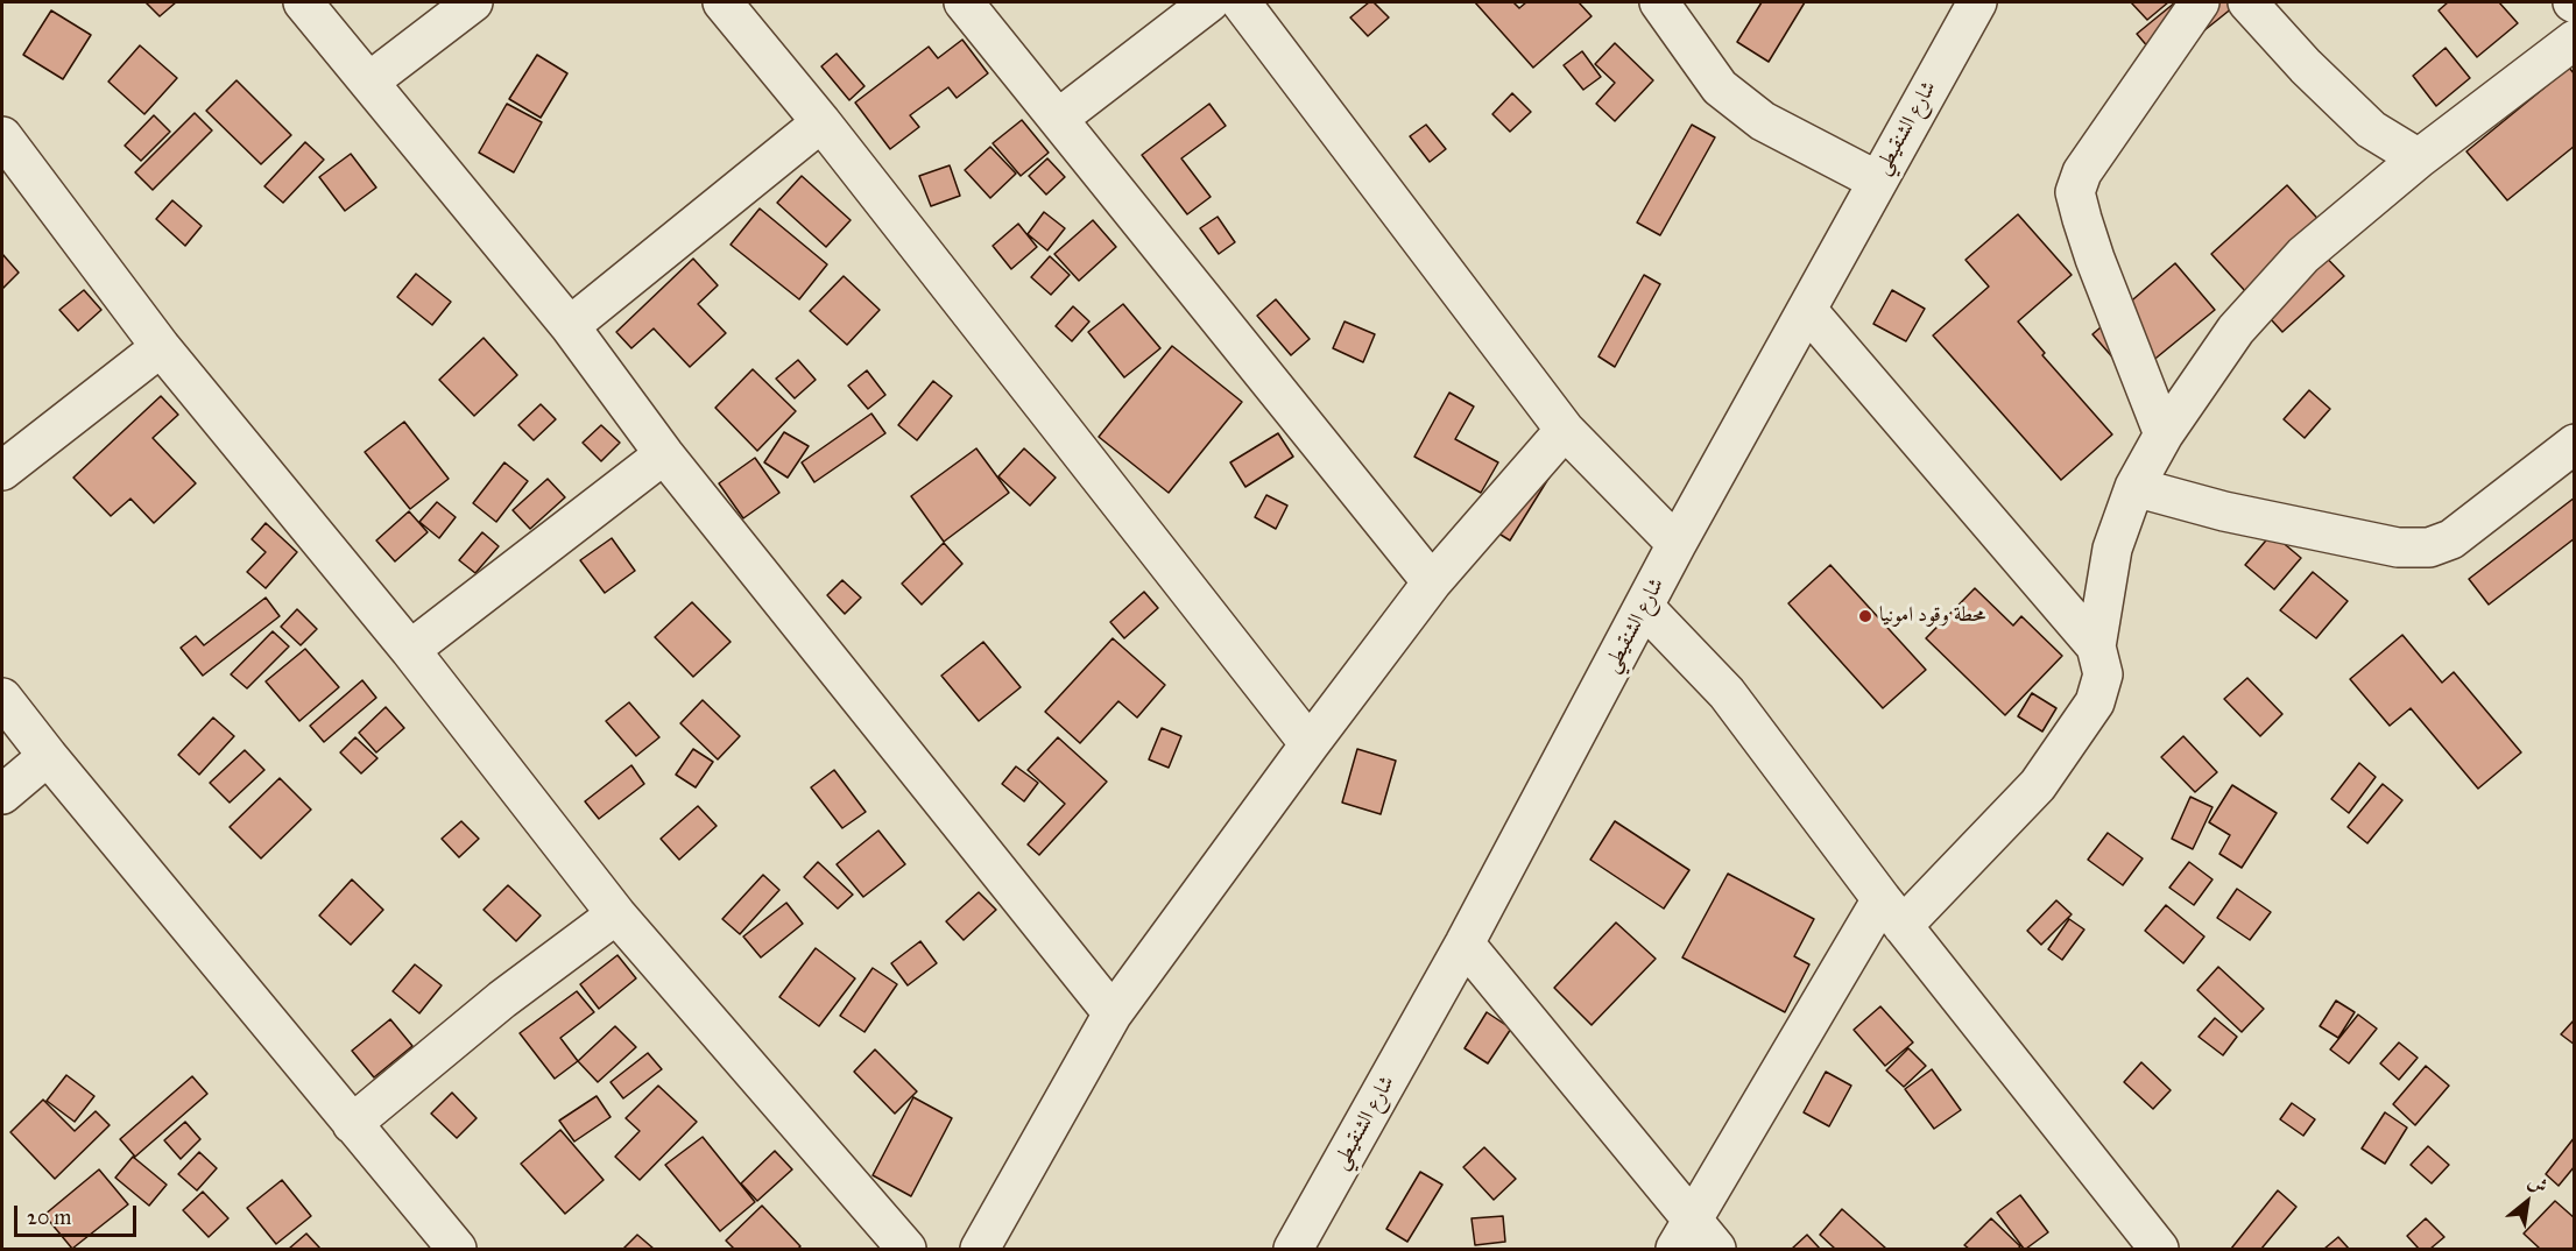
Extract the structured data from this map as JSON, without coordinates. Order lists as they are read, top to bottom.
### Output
{
  "streets": {
    "street": ["شارع الشنقيطي"]
  },
  "places": ["محطة وقود امونيا"],
  "scale_bar": "20 m",
  "north": "top right"
}
